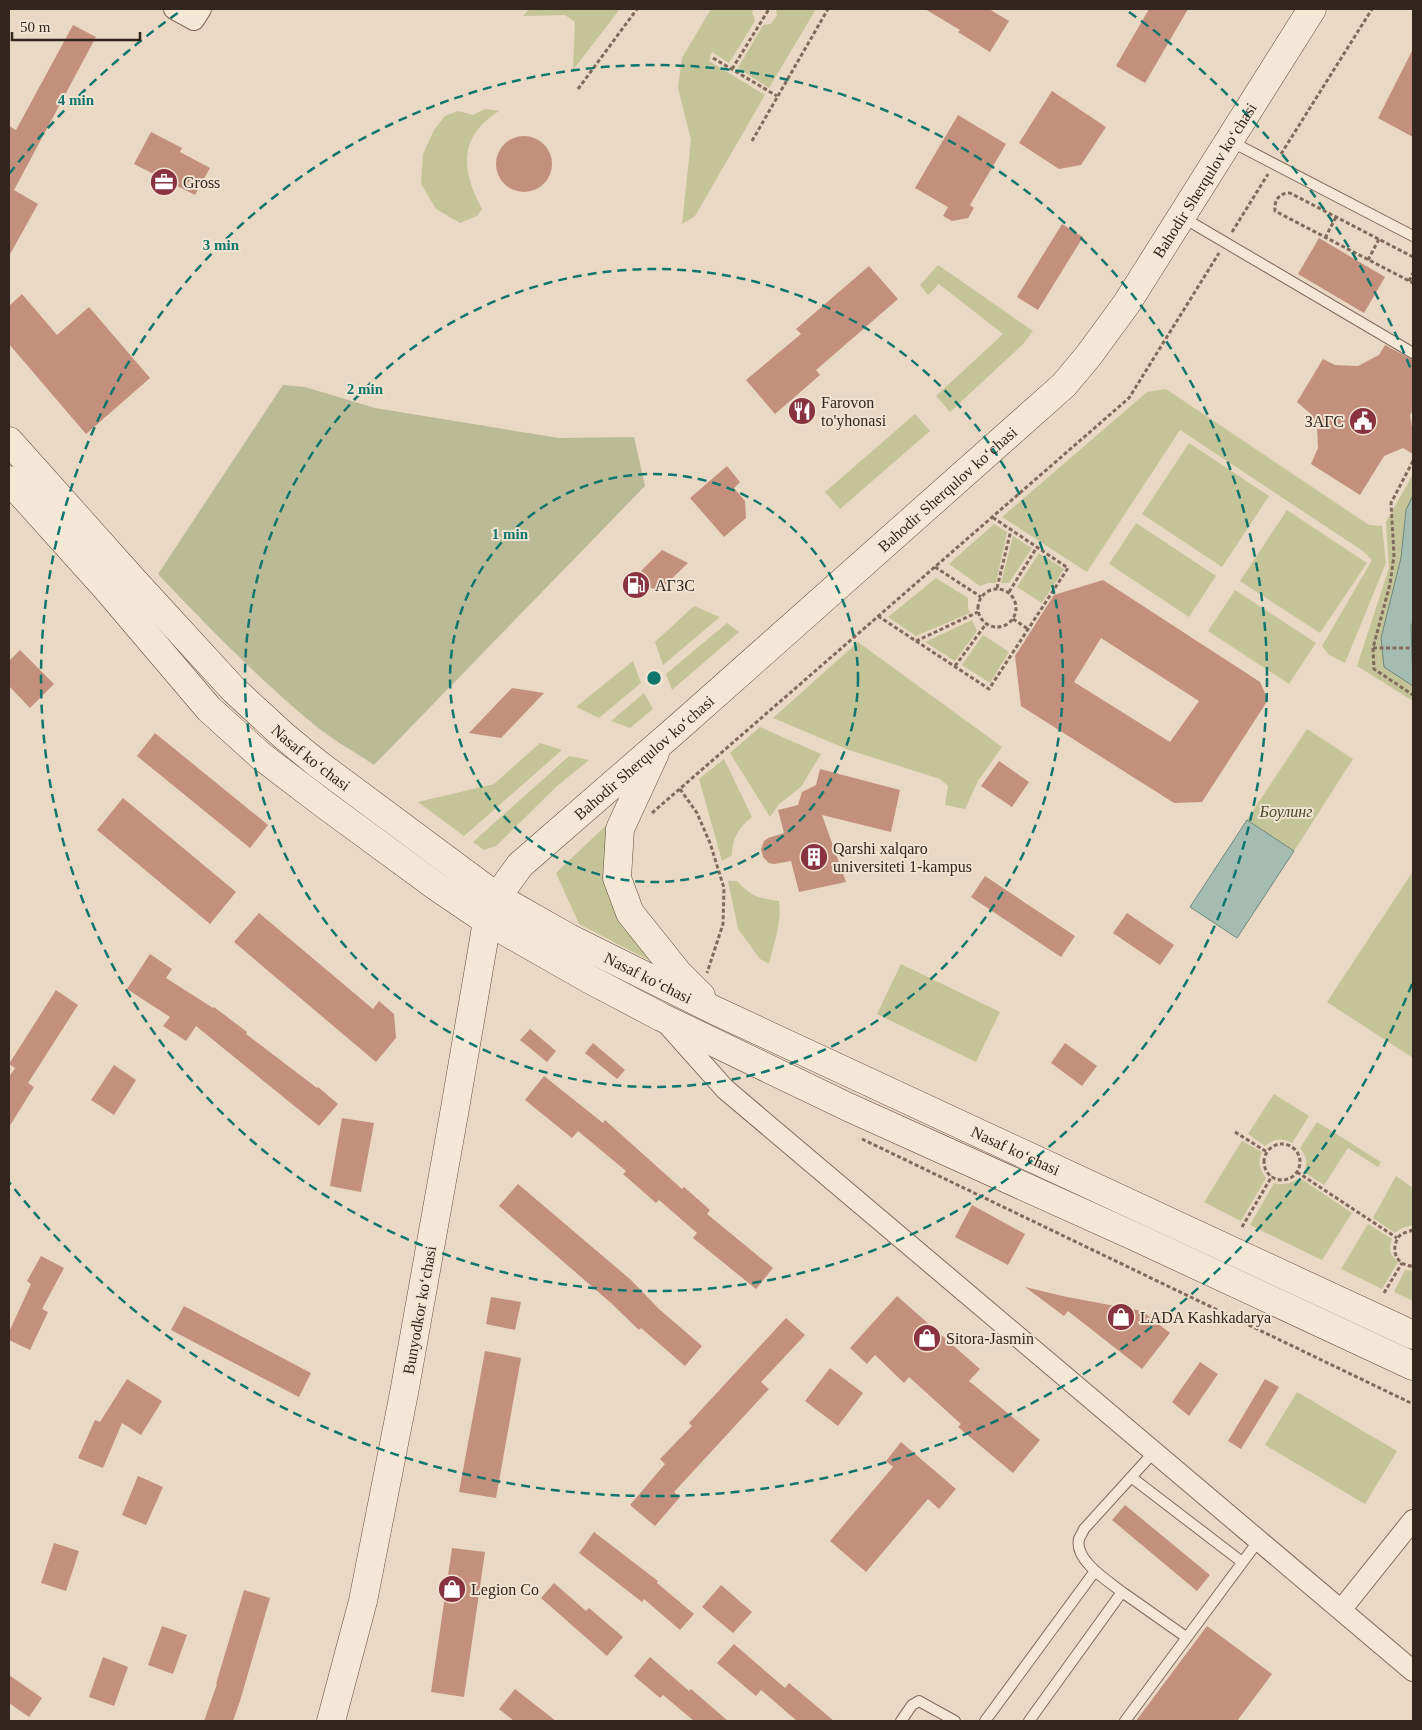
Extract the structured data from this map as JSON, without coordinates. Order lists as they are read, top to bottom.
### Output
{
  "streets": {
    "main road": ["Bahodir Sherqulov ko‘chasi", "Nasaf ko‘chasi", "Bunyodkor koʻchasi"]
  },
  "crossings": [
    ["Bahodir Sherqulov ko‘chasi", "Nasaf ko‘chasi"],
    ["Bahodir Sherqulov ko‘chasi", "Bunyodkor koʻchasi"],
    ["Nasaf ko‘chasi", "Bunyodkor koʻchasi"]
  ],
  "parks": ["Боулинг"],
  "places": {
    "office": ["Gross"],
    "restaurant": ["Farovon to'yhonasi"],
    "public building": ["ЗАГС"],
    "fuel station": ["АГЗС"],
    "building": ["Qarshi xalqaro universiteti 1-kampus"],
    "shop": ["LADA Kashkadarya", "Sitora-Jasmin", "Legion Co"]
  },
  "scale_bar": "50 m",
  "rings": [
    "4 min",
    "3 min",
    "2 min",
    "1 min"
  ]
}
